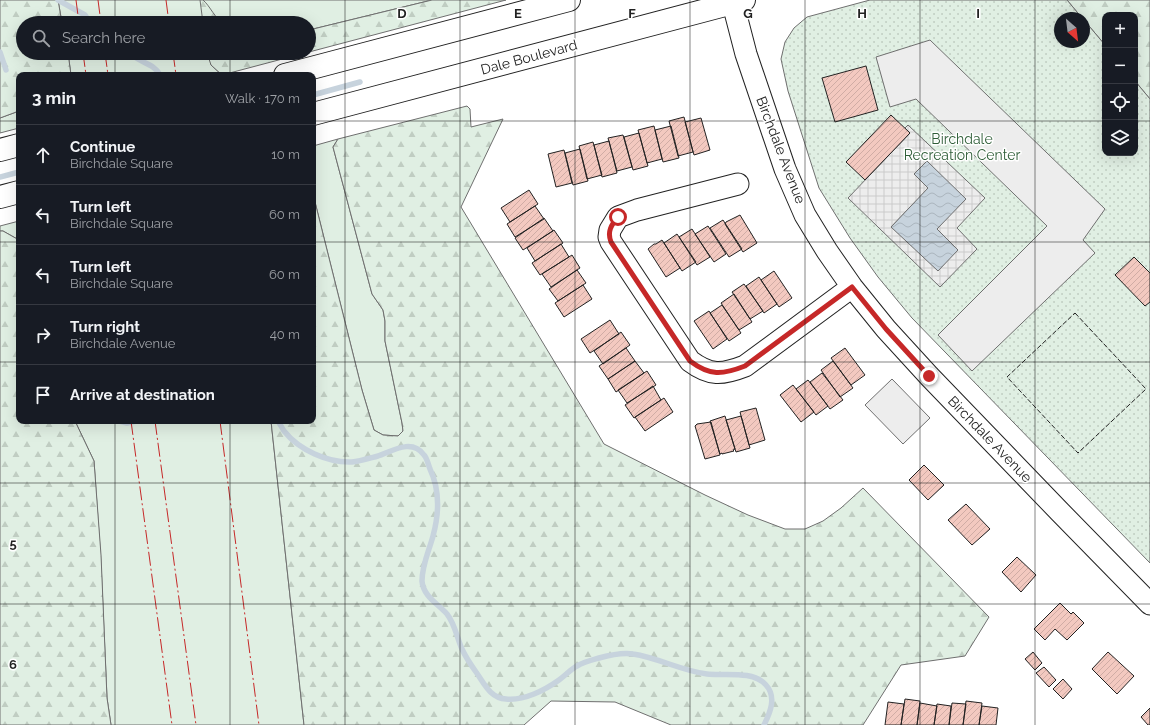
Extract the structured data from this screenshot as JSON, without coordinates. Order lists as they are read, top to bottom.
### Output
{
  "streets": {
    "main road": ["Dale Boulevard"],
    "street": ["Birchdale Avenue"]
  },
  "crossings": [
    ["Dale Boulevard", "Birchdale Avenue"]
  ],
  "parks": ["Birchdale Recreation Center"],
  "north": "bottom right",
  "page": {
    "map_buttons": ["+", "−"],
    "search": "Search here",
    "heading": ["3 min", "Walk · 170 m"],
    "list": [
      ["Continue", "Birchdale Square", "10 m"],
      ["Turn left", "Birchdale Square", "60 m"],
      ["Turn left", "Birchdale Square", "60 m"],
      ["Turn right", "Birchdale Avenue", "40 m"],
      "Arrive at destination"
    ]
  },
  "grid": {
    "columns": [
      "D",
      "E",
      "F",
      "G",
      "H",
      "I"
    ],
    "rows": ["5", "6"]
  }
}
